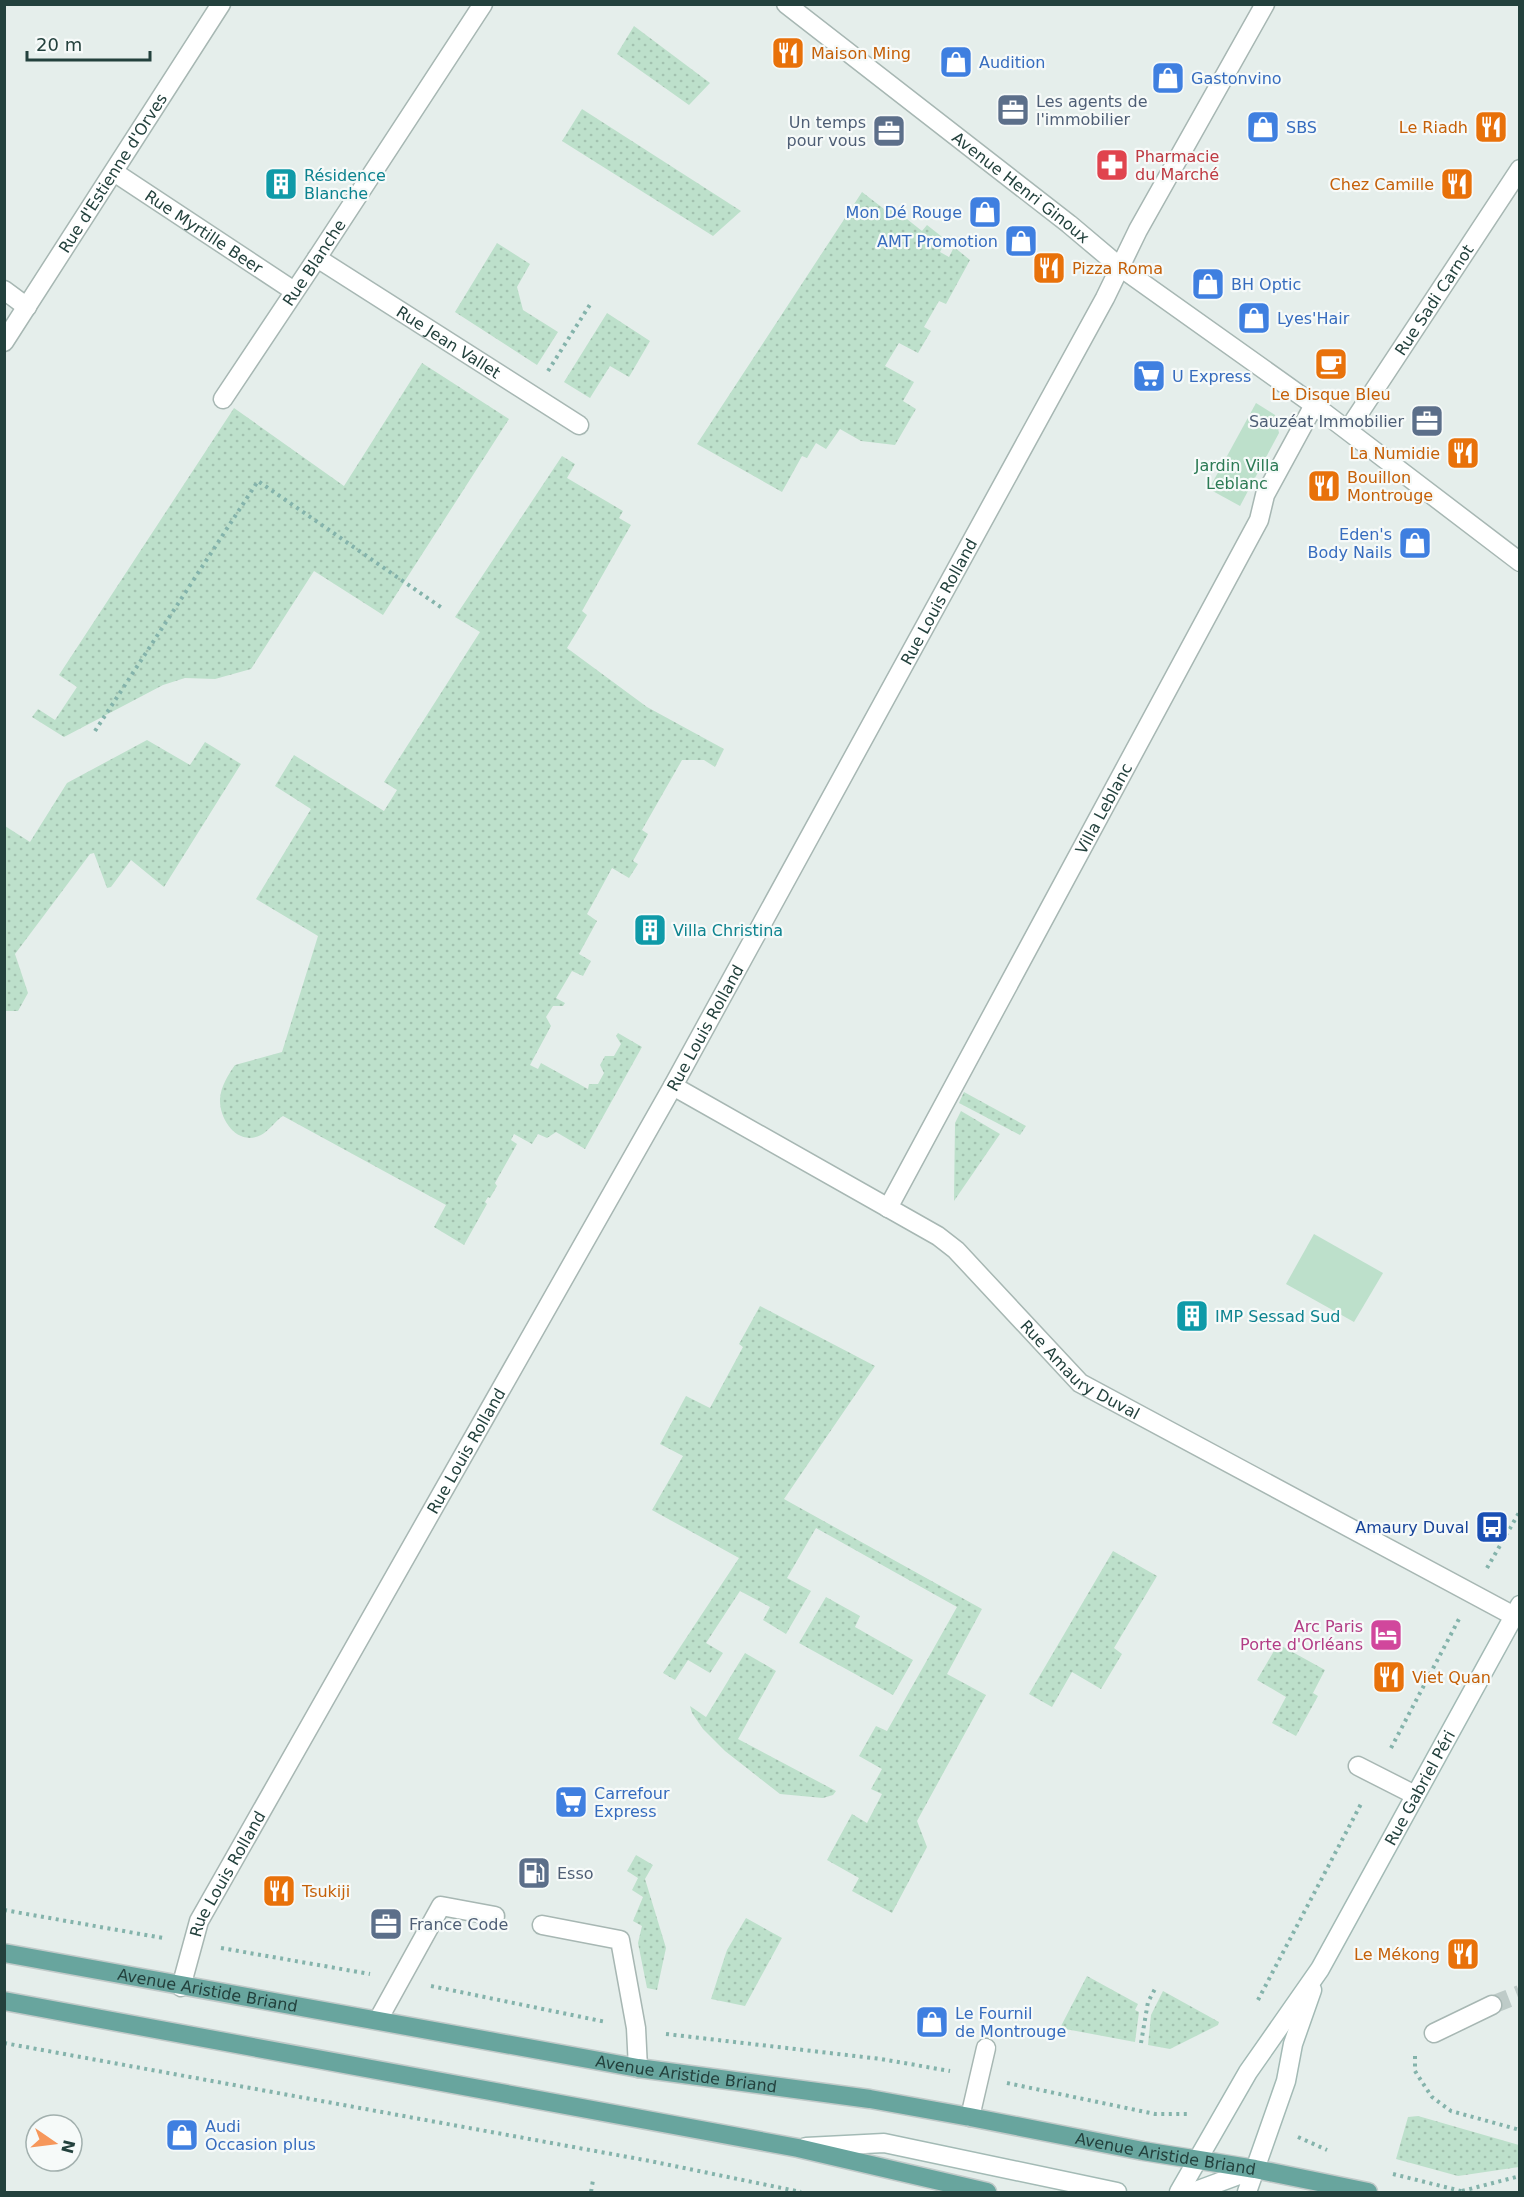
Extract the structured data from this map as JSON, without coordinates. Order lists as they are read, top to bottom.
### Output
{
  "streets": {
    "main road": ["Avenue Aristide Briand"],
    "street": [
      "Rue d'Estienne d'Orves",
      "Avenue Henri Ginoux",
      "Rue Myrtille Beer",
      "Rue Blanche",
      "Rue Sadi Carnot",
      "Rue Jean Vallet",
      "Rue Louis Rolland",
      "Villa Leblanc",
      "Rue Amaury Duval",
      "Rue Gabriel Péri"
    ]
  },
  "crossings": [
    ["Rue d'Estienne d'Orves", "Rue Myrtille Beer"],
    ["Avenue Henri Ginoux", "Rue Sadi Carnot"],
    ["Avenue Henri Ginoux", "Rue Louis Rolland"],
    ["Avenue Henri Ginoux", "Villa Leblanc"],
    ["Rue Myrtille Beer", "Rue Blanche"],
    ["Rue Blanche", "Rue Jean Vallet"],
    ["Rue Louis Rolland", "Rue Amaury Duval"],
    ["Rue Louis Rolland", "Avenue Aristide Briand"],
    ["Villa Leblanc", "Rue Amaury Duval"],
    ["Rue Amaury Duval", "Rue Gabriel Péri"],
    ["Rue Gabriel Péri", "Avenue Aristide Briand"]
  ],
  "parks": ["Jardin Villa Leblanc"],
  "places": {
    "restaurant": [
      "Maison Ming",
      "Le Riadh",
      "Chez Camille",
      "Pizza Roma",
      "La Numidie",
      "Bouillon Montrouge",
      "Viet Quan",
      "Tsukiji",
      "Le Mékong"
    ],
    "shop": [
      "Audition",
      "Gastonvino",
      "SBS",
      "Mon Dé Rouge",
      "AMT Promotion",
      "BH Optic",
      "Lyes'Hair",
      "Eden's Body Nails",
      "Le Fournil de Montrouge",
      "Audi Occasion plus"
    ],
    "office": [
      "Les agents de l'immobilier",
      "Un temps pour vous",
      "Sauzéat Immobilier",
      "France Code"
    ],
    "pharmacy": ["Pharmacie du Marché"],
    "building": ["Résidence Blanche", "Villa Christina", "IMP Sessad Sud"],
    "cafe": ["Le Disque Bleu"],
    "supermarket": ["U Express", "Carrefour Express"],
    "bus stop": ["Amaury Duval"],
    "hotel": ["Arc Paris Porte d'Orléans"],
    "fuel station": ["Esso"]
  },
  "scale_bar": "20 m",
  "north": "right"
}
